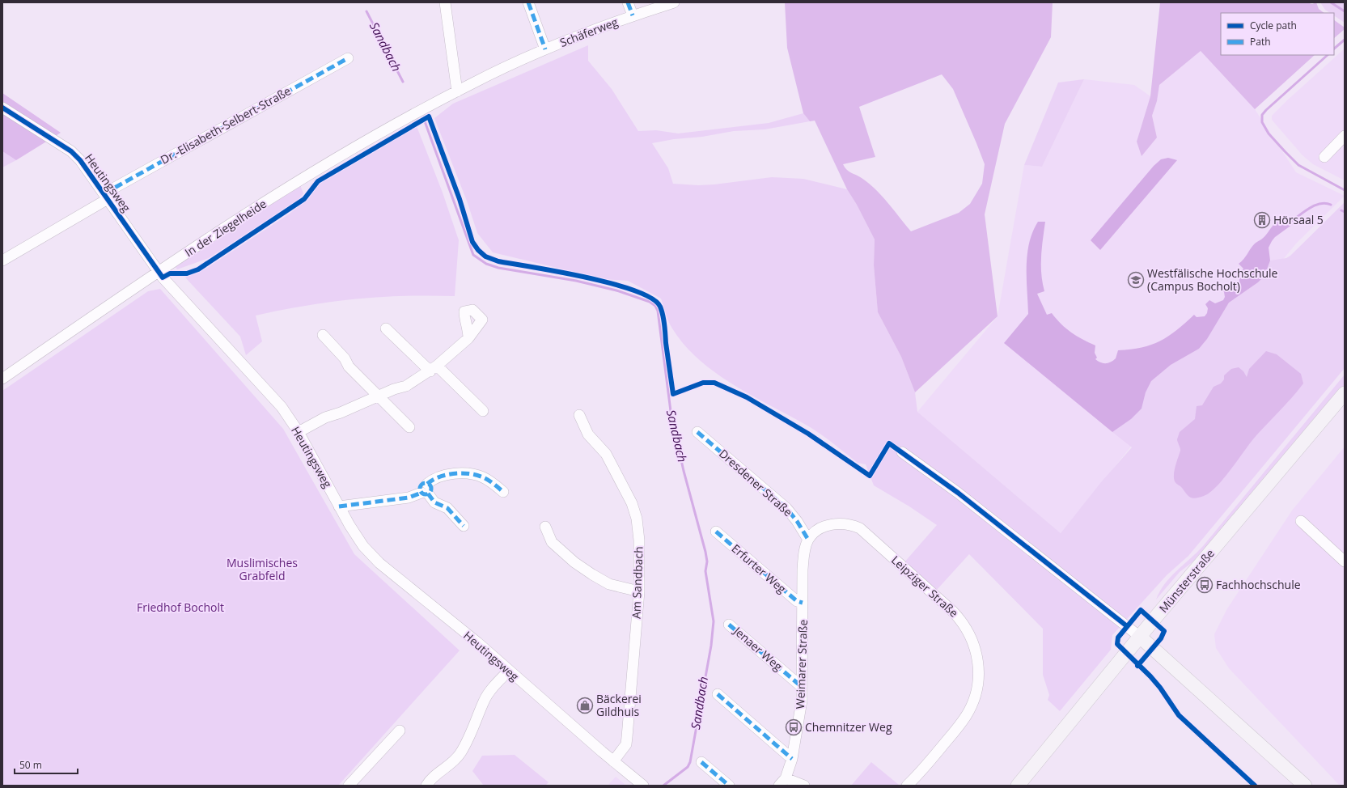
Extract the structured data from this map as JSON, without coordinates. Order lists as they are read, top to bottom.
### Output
{
  "streets": {
    "main road": ["Münsterstraße"],
    "street": [
      "Schäferweg",
      "Dr.-Elisabeth-Selbert-Straße",
      "Heutingsweg",
      "In der Ziegelheide",
      "Dresdener Straße",
      "Erfurter Weg",
      "Am Sandbach",
      "Leipziger Straße",
      "Jenaer Weg",
      "Weimarer Straße"
    ]
  },
  "crossings": [
    ["Schäferweg", "In der Ziegelheide"],
    ["Dr.-Elisabeth-Selbert-Straße", "Heutingsweg"],
    ["Heutingsweg", "In der Ziegelheide"],
    ["Heutingsweg", "Am Sandbach"],
    ["Dresdener Straße", "Leipziger Straße"],
    ["Dresdener Straße", "Weimarer Straße"],
    ["Erfurter Weg", "Weimarer Straße"],
    ["Leipziger Straße", "Weimarer Straße"],
    ["Jenaer Weg", "Weimarer Straße"]
  ],
  "water": ["Sandbach"],
  "parks": ["Muslimisches Grabfeld", "Friedhof Bocholt"],
  "places": {
    "building": ["Hörsaal 5"],
    "school or university": ["Westfälische Hochschule (Campus Bocholt)"],
    "bus stop": ["Fachhochschule", "Chemnitzer Weg"],
    "shop": ["Bäckerei Gildhuis"]
  },
  "legend": ["Cycle path", "Path"],
  "scale_bar": "50 m"
}
